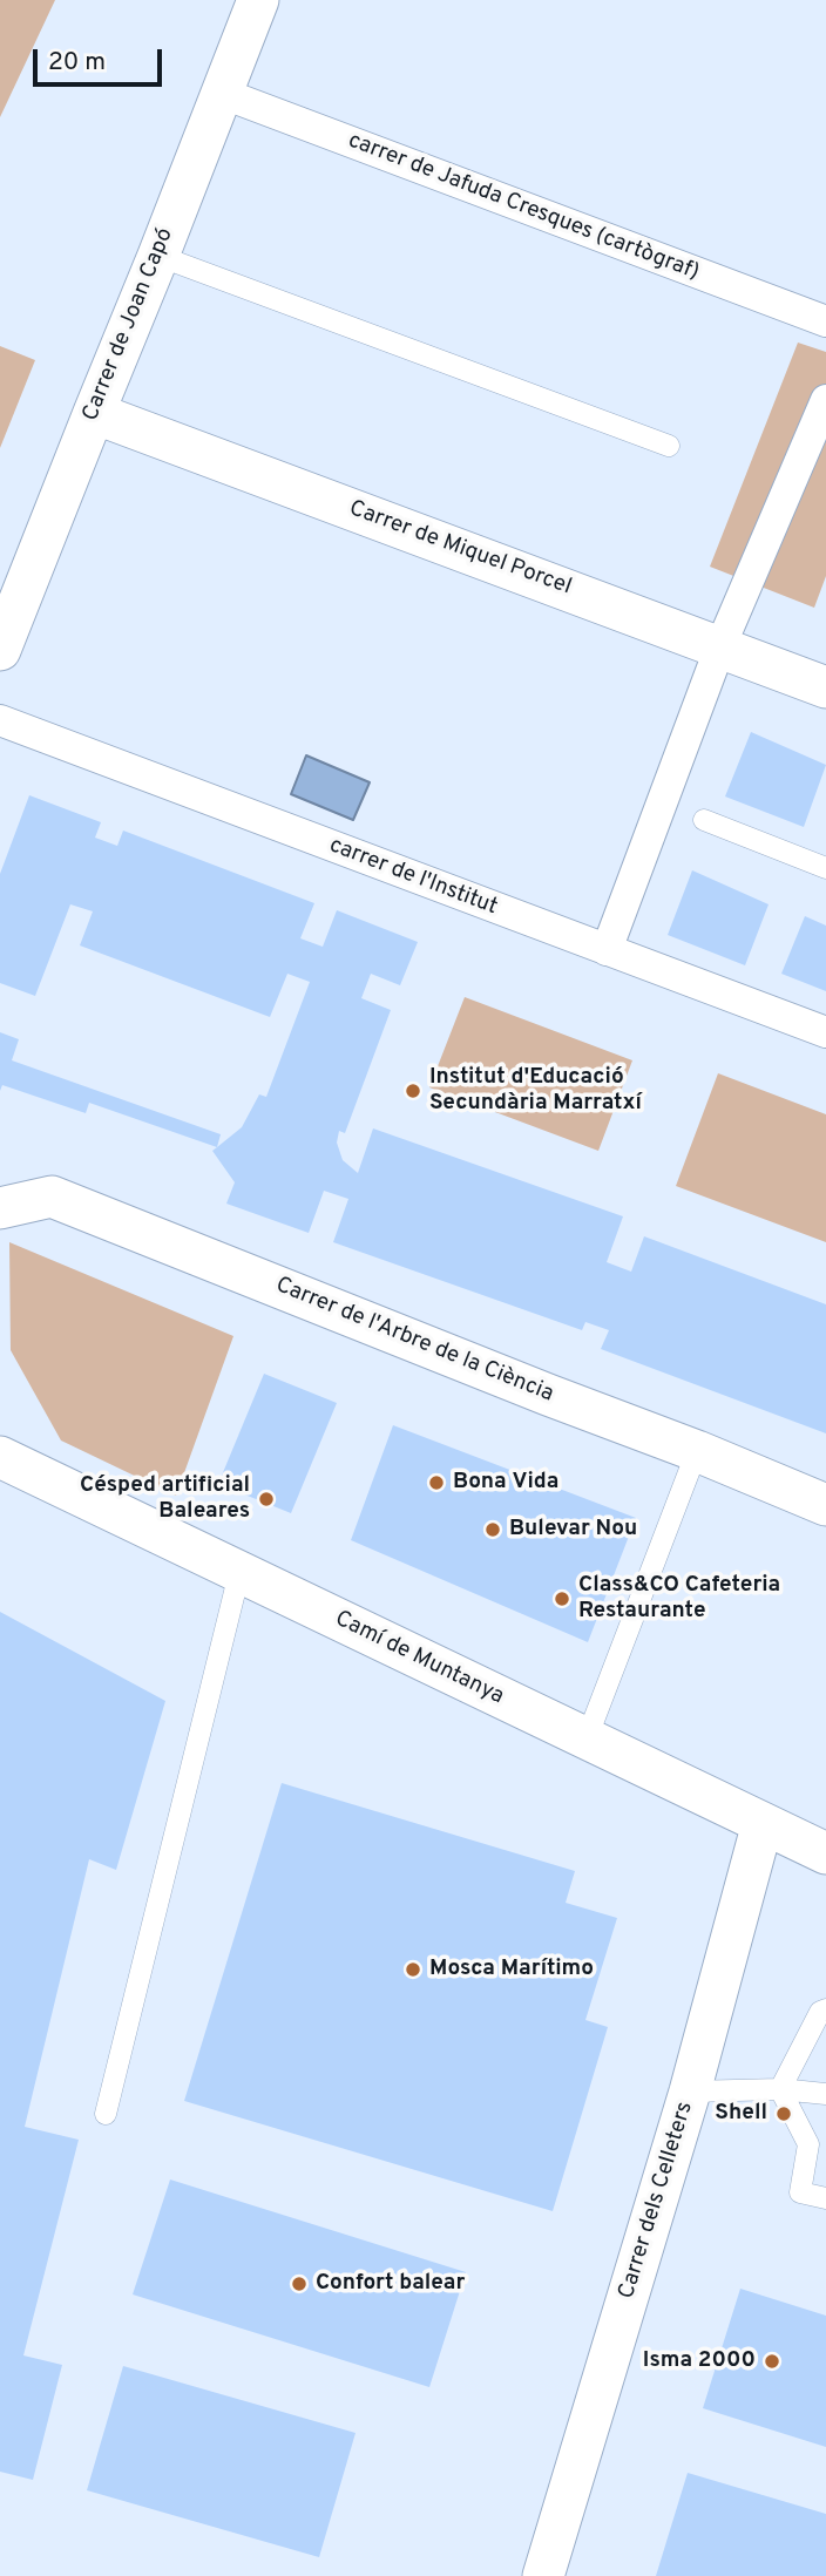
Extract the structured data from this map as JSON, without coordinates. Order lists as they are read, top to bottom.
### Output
{
  "streets": {
    "street": [
      "carrer de Jafuda Cresques (cartògraf)",
      "Carrer de Joan Capó",
      "Carrer de Miquel Porcel",
      "carrer de l'Institut",
      "Carrer de l'Arbre de la Ciència",
      "Camí de Muntanya",
      "Carrer dels Celleters"
    ]
  },
  "crossings": [
    ["carrer de Jafuda Cresques (cartògraf)", "Carrer de Joan Capó"],
    ["Carrer de Joan Capó", "Carrer de Miquel Porcel"],
    ["Camí de Muntanya", "Carrer dels Celleters"]
  ],
  "places": [
    "Institut d'Educació Secundària Marratxí",
    "Bona Vida",
    "Césped artificial Baleares",
    "Bulevar Nou",
    "Class&CO Cafeteria Restaurante",
    "Mosca Marítimo",
    "Shell",
    "Confort balear",
    "Isma 2000"
  ],
  "scale_bar": "20 m"
}
